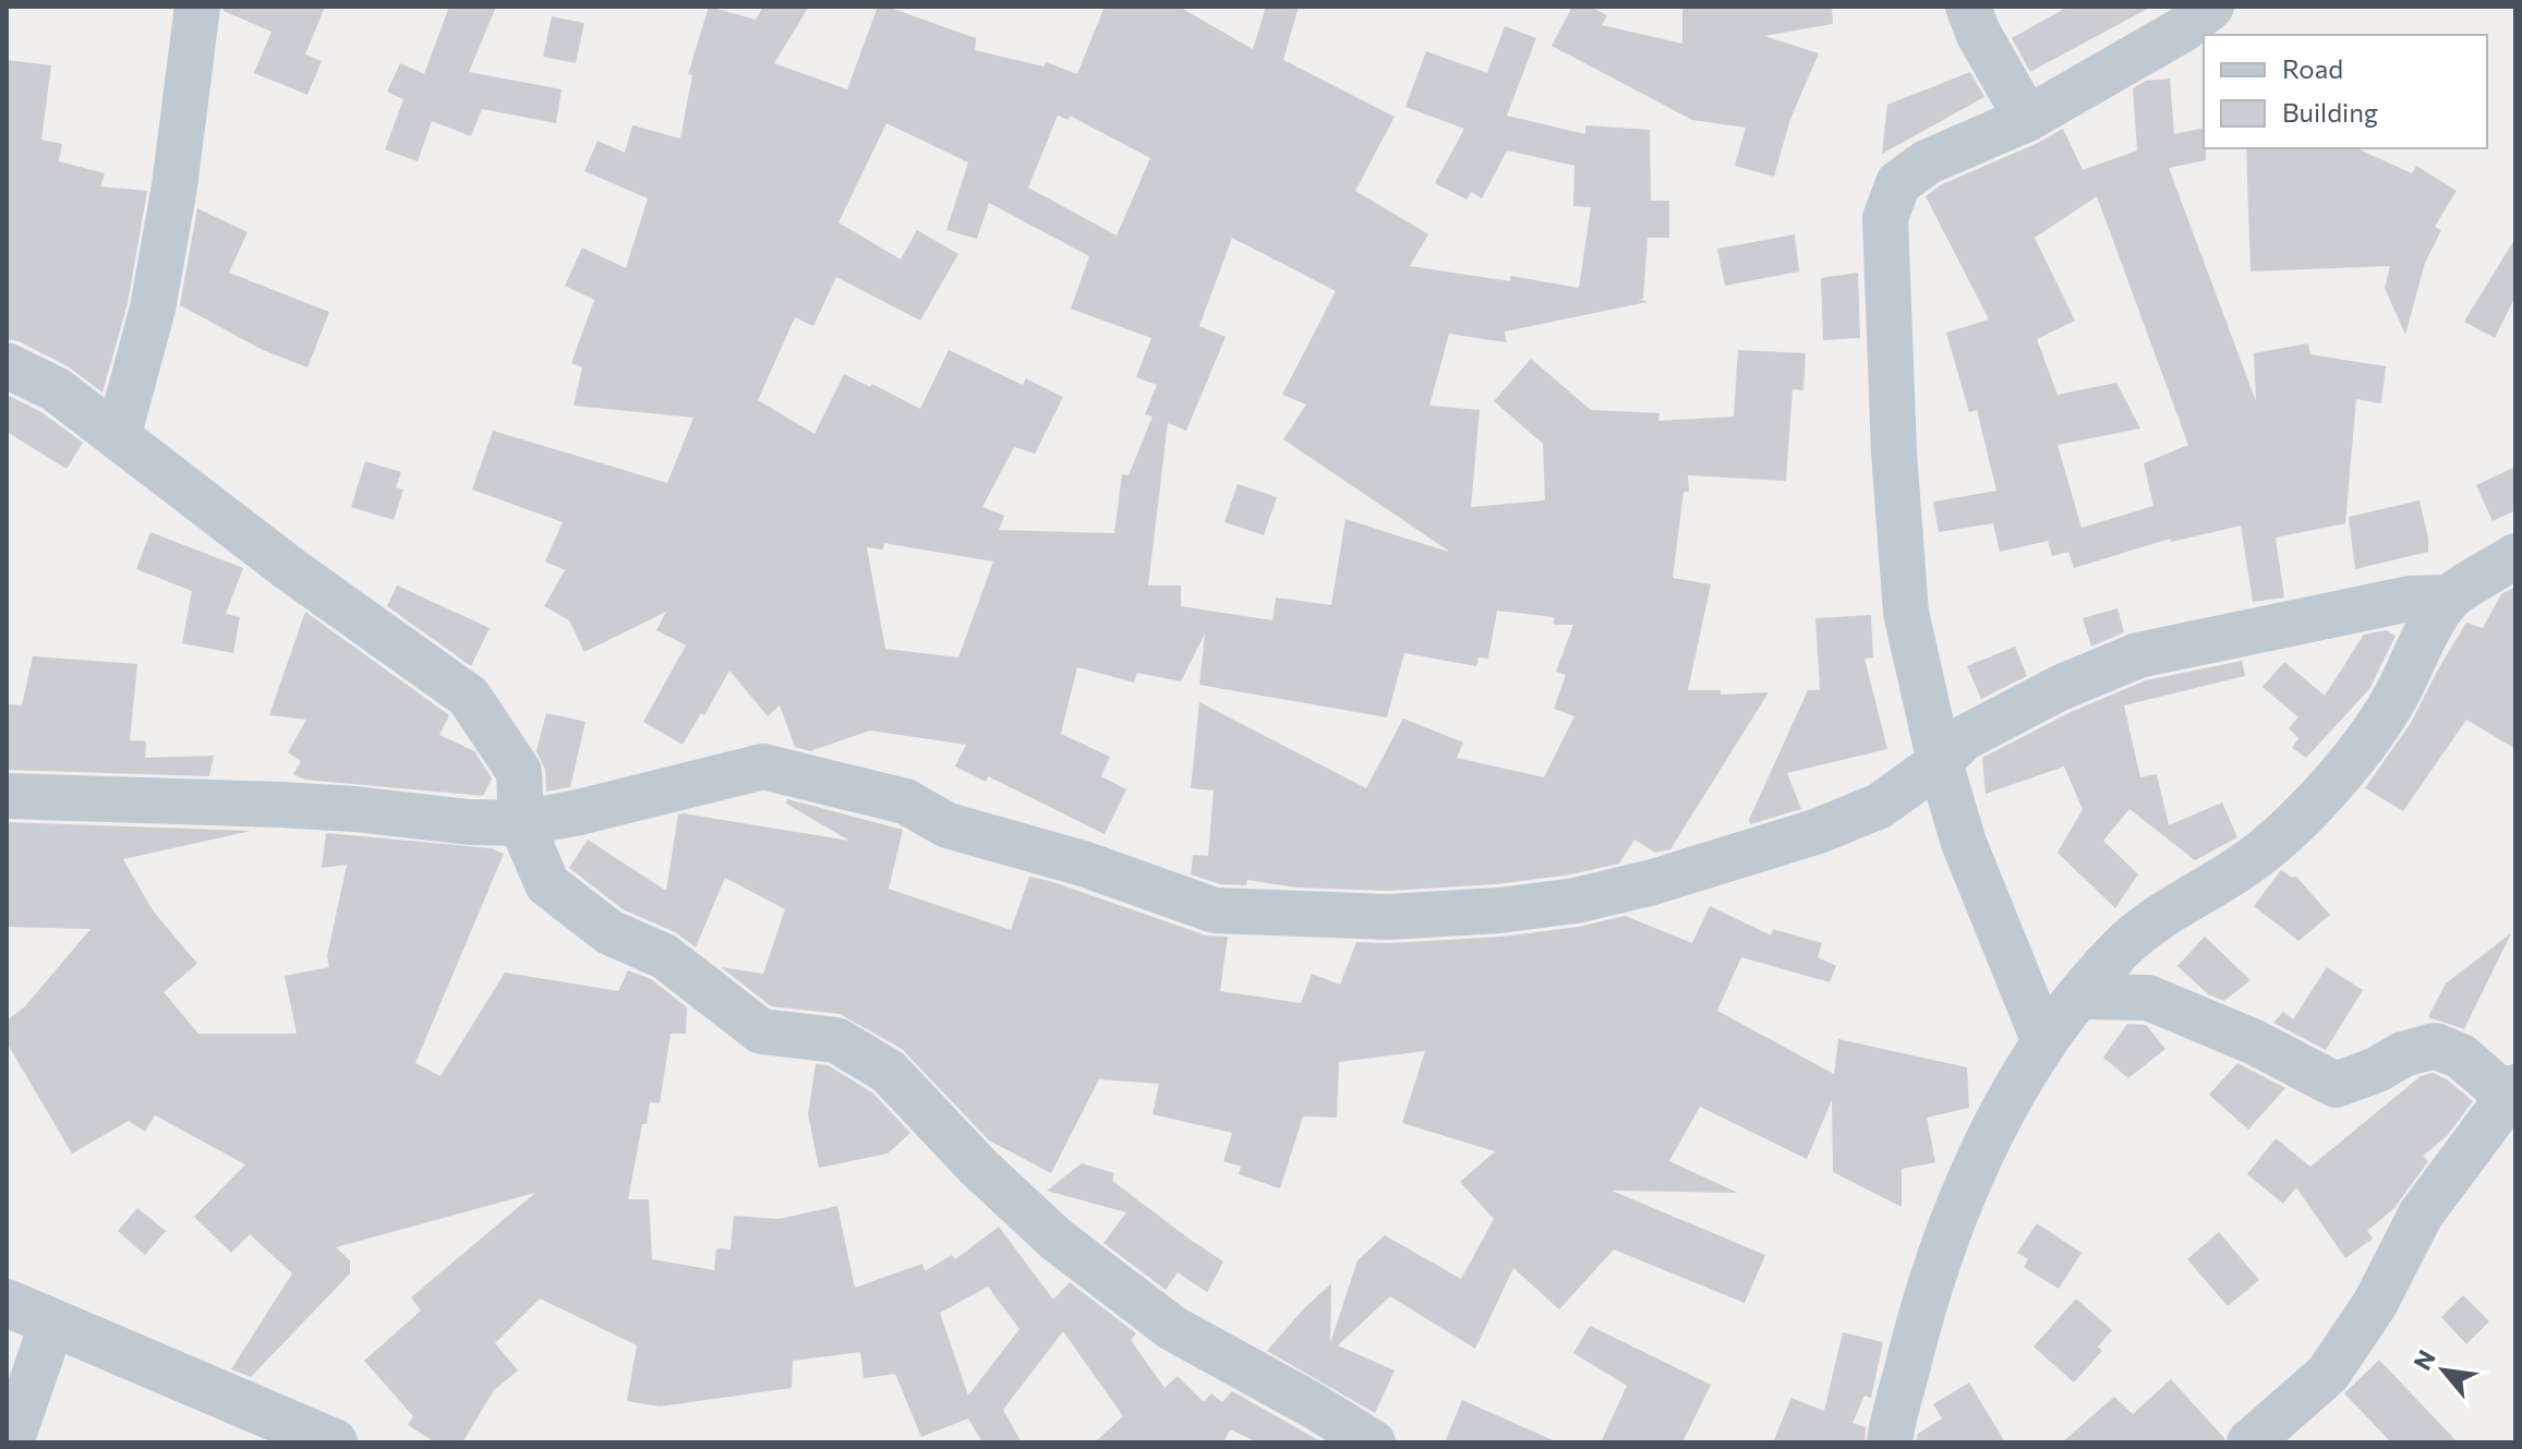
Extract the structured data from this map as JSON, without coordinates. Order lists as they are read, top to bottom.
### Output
{
  "legend": ["Road", "Building"],
  "north": "top left"
}
